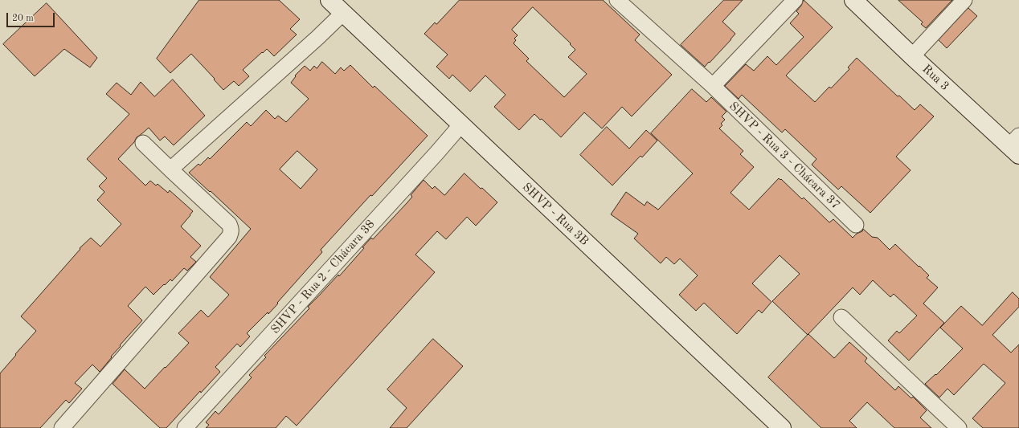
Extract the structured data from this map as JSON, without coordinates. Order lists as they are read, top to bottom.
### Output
{
  "streets": {
    "street": [
      "Rua 3",
      "SHVP - Rua 3 - Chácara 37",
      "SHVP - Rua 3B",
      "SHVP - Rua 2 - Chácara 38"
    ]
  },
  "crossings": [
    ["SHVP - Rua 3B", "SHVP - Rua 2 - Chácara 38"]
  ],
  "scale_bar": "20 m"
}
